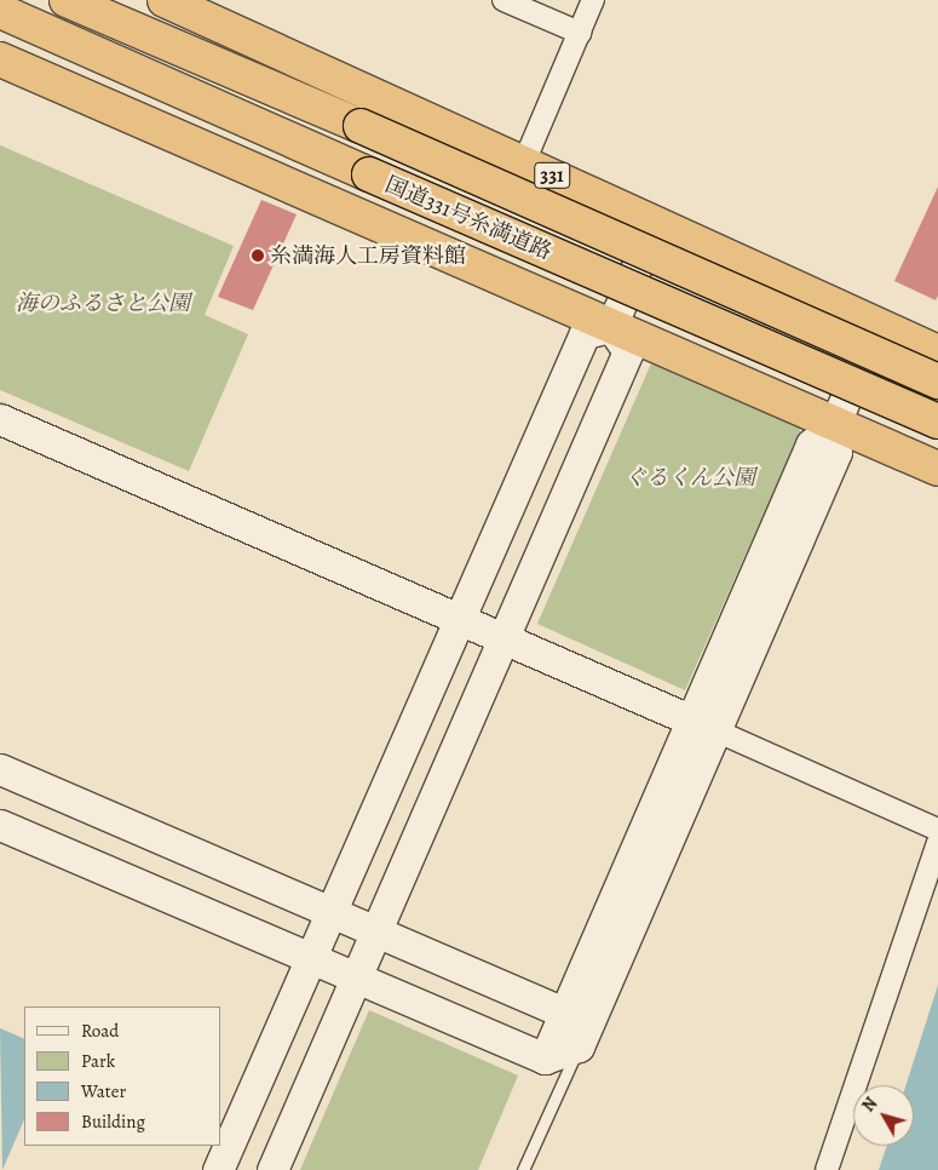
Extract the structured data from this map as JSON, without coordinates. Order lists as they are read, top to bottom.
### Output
{
  "streets": {
    "highway": ["331", "国道331号糸満道路"]
  },
  "crossings": [
    ["331", "国道331号糸満道路"]
  ],
  "parks": ["海のふるさと公園", "ぐるくん公園"],
  "places": ["糸満海人工房資料館"],
  "legend": [
    "Road",
    "Park",
    "Water",
    "Building"
  ],
  "north": "top left"
}
